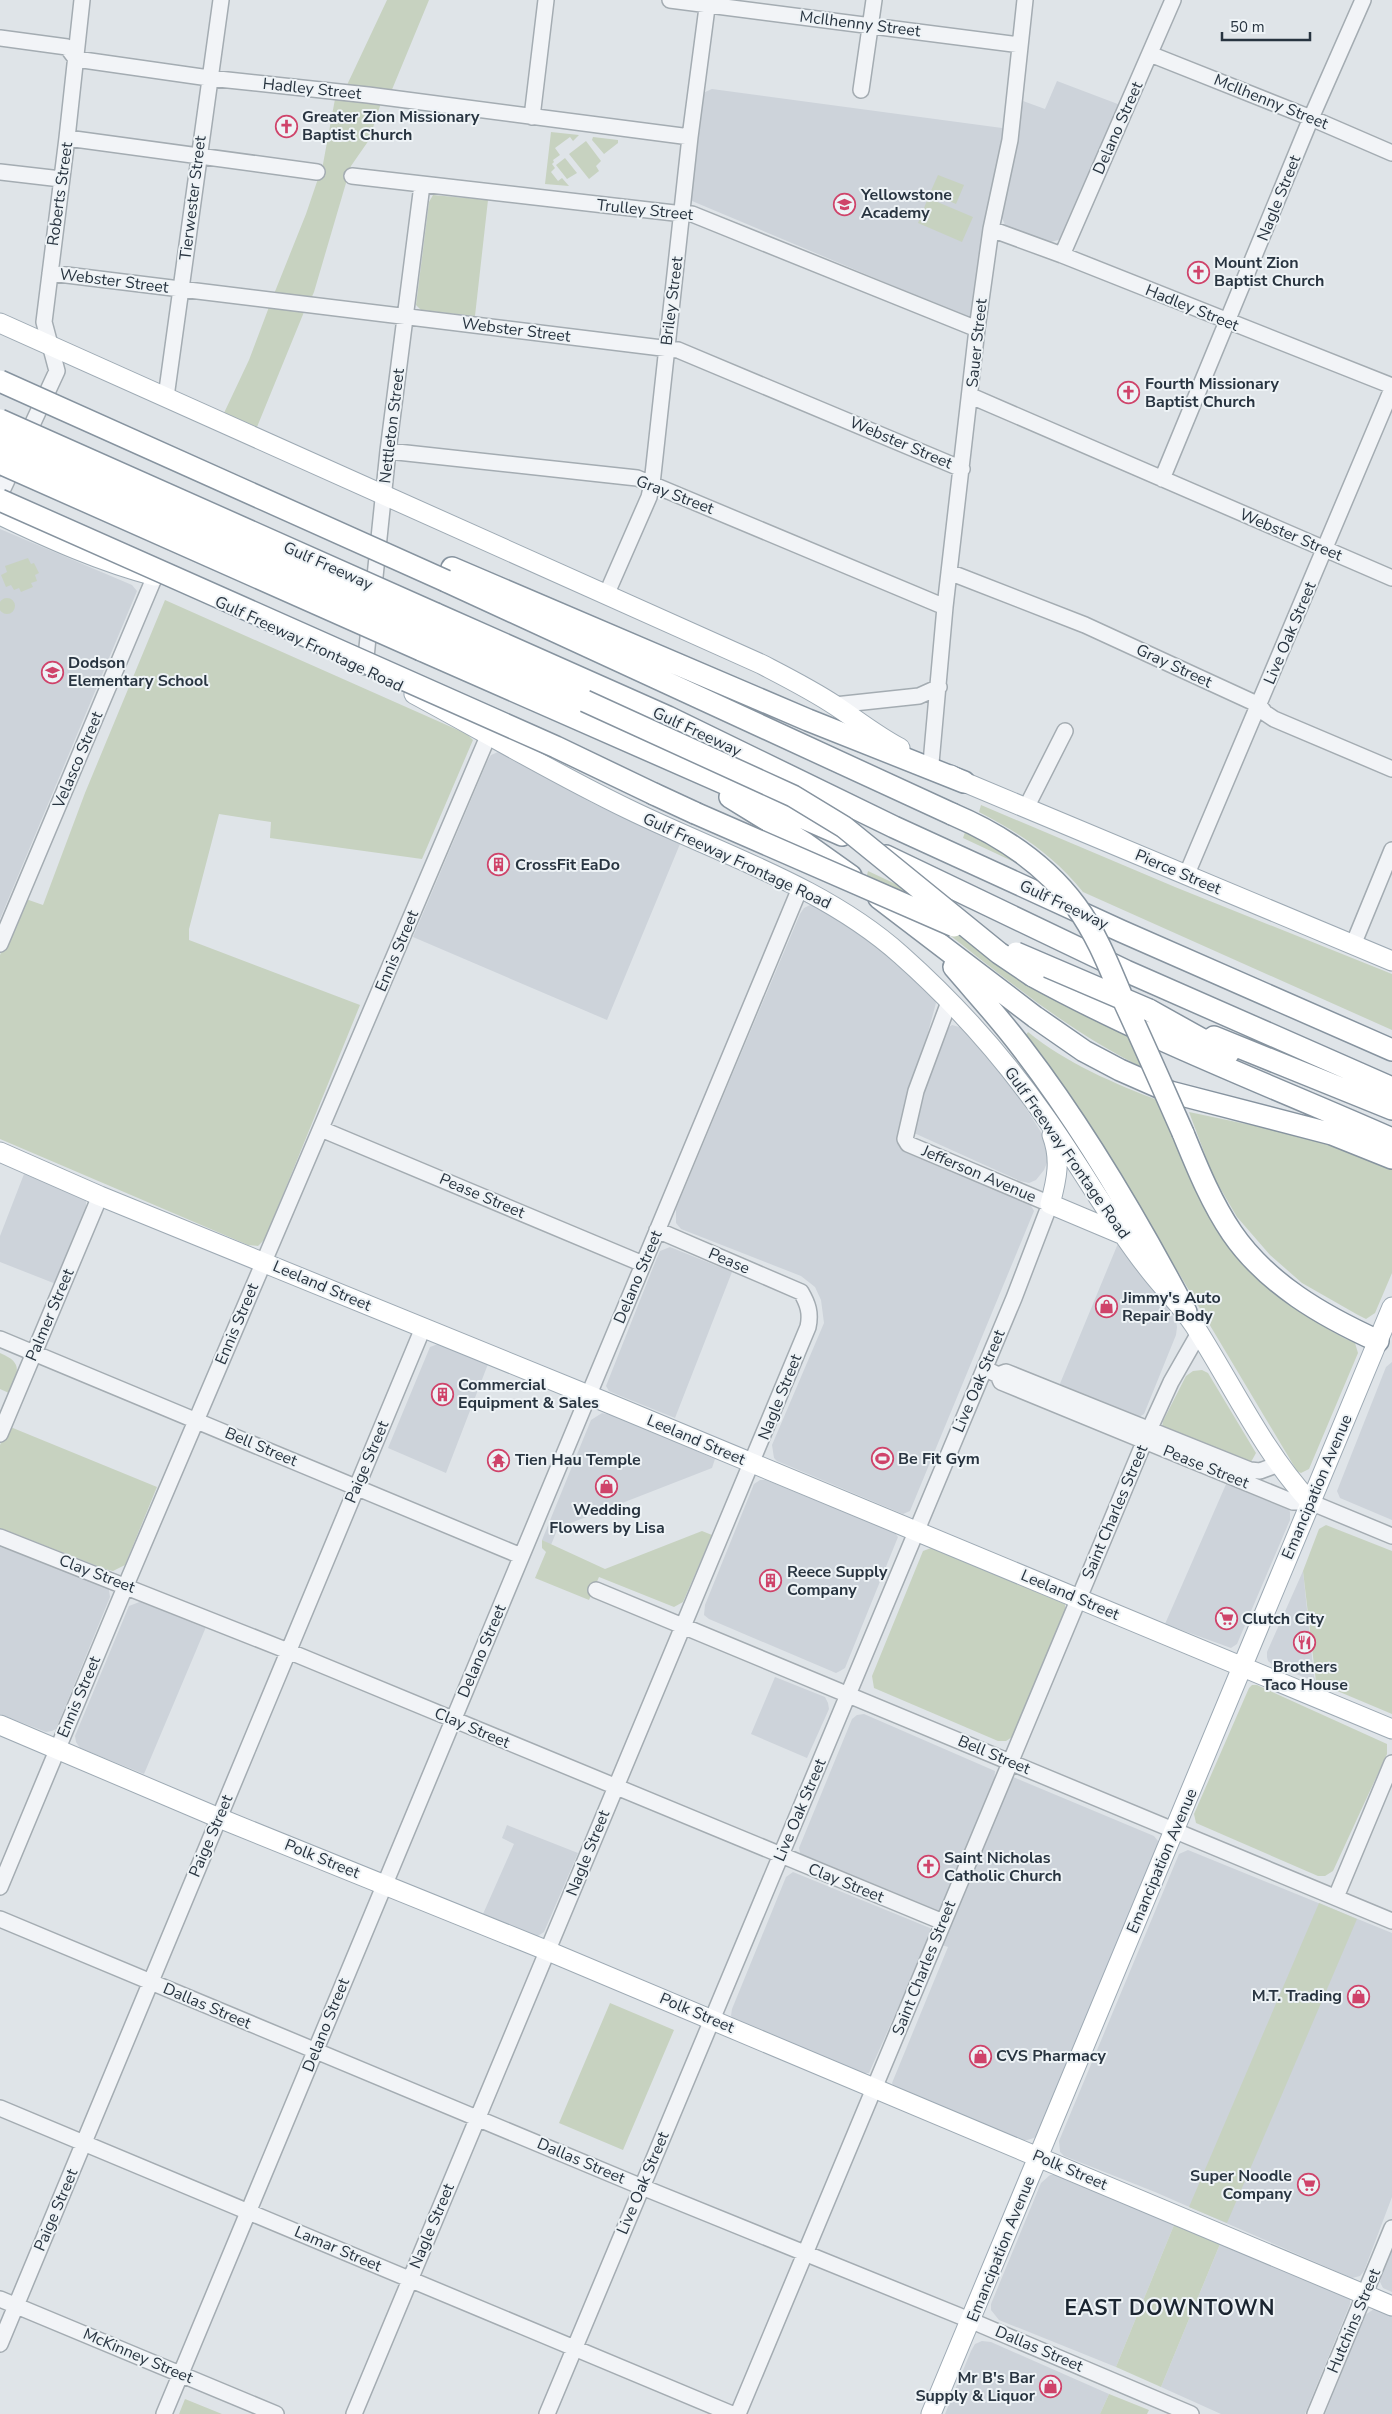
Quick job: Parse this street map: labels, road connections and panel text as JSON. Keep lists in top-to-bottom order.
{
  "streets": {
    "highway": ["Gulf Freeway"],
    "main road": [
      "Gulf Freeway Frontage Road",
      "Pierce Street",
      "Leeland Street",
      "Emancipation Avenue",
      "Polk Street"
    ],
    "street": [
      "McIlhenny Street",
      "Hadley Street",
      "Delano Street",
      "Roberts Street",
      "Tierwester Street",
      "Nagle Street",
      "Trulley Street",
      "Webster Street",
      "Briley Street",
      "Sauer Street",
      "Nettleton Street",
      "Gray Street",
      "Live Oak Street",
      "Velasco Street",
      "Ennis Street",
      "Jefferson Avenue",
      "Pease Street",
      "Pease",
      "Palmer Street",
      "Bell Street",
      "Paige Street",
      "Saint Charles Street",
      "Clay Street",
      "Dallas Street",
      "Lamar Street",
      "Hutchins Street",
      "McKinney Street"
    ]
  },
  "crossings": [
    ["McIlhenny Street", "Delano Street"],
    ["McIlhenny Street", "Nagle Street"],
    ["McIlhenny Street", "Briley Street"],
    ["McIlhenny Street", "Sauer Street"],
    ["Hadley Street", "Delano Street"],
    ["Hadley Street", "Roberts Street"],
    ["Hadley Street", "Tierwester Street"],
    ["Hadley Street", "Nagle Street"],
    ["Hadley Street", "Briley Street"],
    ["Hadley Street", "Sauer Street"],
    ["Hadley Street", "Live Oak Street"],
    ["Delano Street", "Gulf Freeway Frontage Road"],
    ["Delano Street", "Pease Street"],
    ["Delano Street", "Pease"],
    ["Delano Street", "Leeland Street"],
    ["Delano Street", "Bell Street"],
    ["Delano Street", "Clay Street"],
    ["Delano Street", "Polk Street"],
    ["Delano Street", "Dallas Street"],
    ["Delano Street", "Lamar Street"],
    ["Delano Street", "McKinney Street"],
    ["Roberts Street", "Webster Street"],
    ["Tierwester Street", "Webster Street"],
    ["Nagle Street", "Webster Street"],
    ["Nagle Street", "Pease"],
    ["Nagle Street", "Leeland Street"],
    ["Nagle Street", "Bell Street"],
    ["Nagle Street", "Clay Street"],
    ["Nagle Street", "Polk Street"],
    ["Nagle Street", "Dallas Street"],
    ["Nagle Street", "Lamar Street"],
    ["Trulley Street", "Briley Street"],
    ["Trulley Street", "Sauer Street"],
    ["Trulley Street", "Nettleton Street"],
    ["Webster Street", "Briley Street"],
    ["Webster Street", "Sauer Street"],
    ["Webster Street", "Nettleton Street"],
    ["Webster Street", "Live Oak Street"],
    ["Briley Street", "Gray Street"],
    ["Sauer Street", "Gray Street"],
    ["Nettleton Street", "Gray Street"],
    ["Nettleton Street", "Gulf Freeway Frontage Road"],
    ["Gray Street", "Live Oak Street"],
    ["Live Oak Street", "Pierce Street"],
    ["Live Oak Street", "Jefferson Avenue"],
    ["Live Oak Street", "Pease Street"],
    ["Live Oak Street", "Leeland Street"],
    ["Live Oak Street", "Bell Street"],
    ["Live Oak Street", "Clay Street"],
    ["Live Oak Street", "Polk Street"],
    ["Live Oak Street", "Dallas Street"],
    ["Live Oak Street", "Lamar Street"],
    ["Gulf Freeway Frontage Road", "Velasco Street"],
    ["Gulf Freeway Frontage Road", "Ennis Street"],
    ["Gulf Freeway Frontage Road", "Jefferson Avenue"],
    ["Gulf Freeway Frontage Road", "Pease Street"],
    ["Gulf Freeway Frontage Road", "Emancipation Avenue"],
    ["Gulf Freeway Frontage Road", "Saint Charles Street"],
    ["Ennis Street", "Pease Street"],
    ["Ennis Street", "Leeland Street"],
    ["Ennis Street", "Bell Street"],
    ["Ennis Street", "Clay Street"],
    ["Ennis Street", "Polk Street"],
    ["Pease Street", "Emancipation Avenue"],
    ["Pease Street", "Saint Charles Street"],
    ["Leeland Street", "Palmer Street"],
    ["Leeland Street", "Paige Street"],
    ["Leeland Street", "Emancipation Avenue"],
    ["Leeland Street", "Saint Charles Street"],
    ["Palmer Street", "Bell Street"],
    ["Bell Street", "Paige Street"],
    ["Bell Street", "Emancipation Avenue"],
    ["Bell Street", "Saint Charles Street"],
    ["Paige Street", "Clay Street"],
    ["Paige Street", "Polk Street"],
    ["Paige Street", "Dallas Street"],
    ["Paige Street", "Lamar Street"],
    ["Paige Street", "McKinney Street"],
    ["Emancipation Avenue", "Polk Street"],
    ["Emancipation Avenue", "Dallas Street"],
    ["Saint Charles Street", "Clay Street"],
    ["Saint Charles Street", "Polk Street"],
    ["Saint Charles Street", "Dallas Street"],
    ["Polk Street", "Hutchins Street"]
  ],
  "districts": ["EAST DOWNTOWN"],
  "places": {
    "church": [
      "Greater Zion Missionary Baptist Church",
      "Mount Zion Baptist Church",
      "Fourth Missionary Baptist Church",
      "Saint Nicholas Catholic Church"
    ],
    "school or university": ["Yellowstone Academy", "Dodson Elementary School"],
    "building": ["CrossFit EaDo", "Commercial Equipment & Sales", "Reece Supply Company"],
    "shop": [
      "Jimmy's Auto Repair Body",
      "Wedding Flowers by Lisa",
      "M.T. Trading",
      "CVS Pharmacy",
      "Mr B's Bar Supply & Liquor"
    ],
    "sports": ["Be Fit Gym"],
    "temple": ["Tien Hau Temple"],
    "supermarket": ["Clutch City", "Super Noodle Company"],
    "restaurant": ["Brothers Taco House"]
  },
  "scale_bar": "50 m"
}
